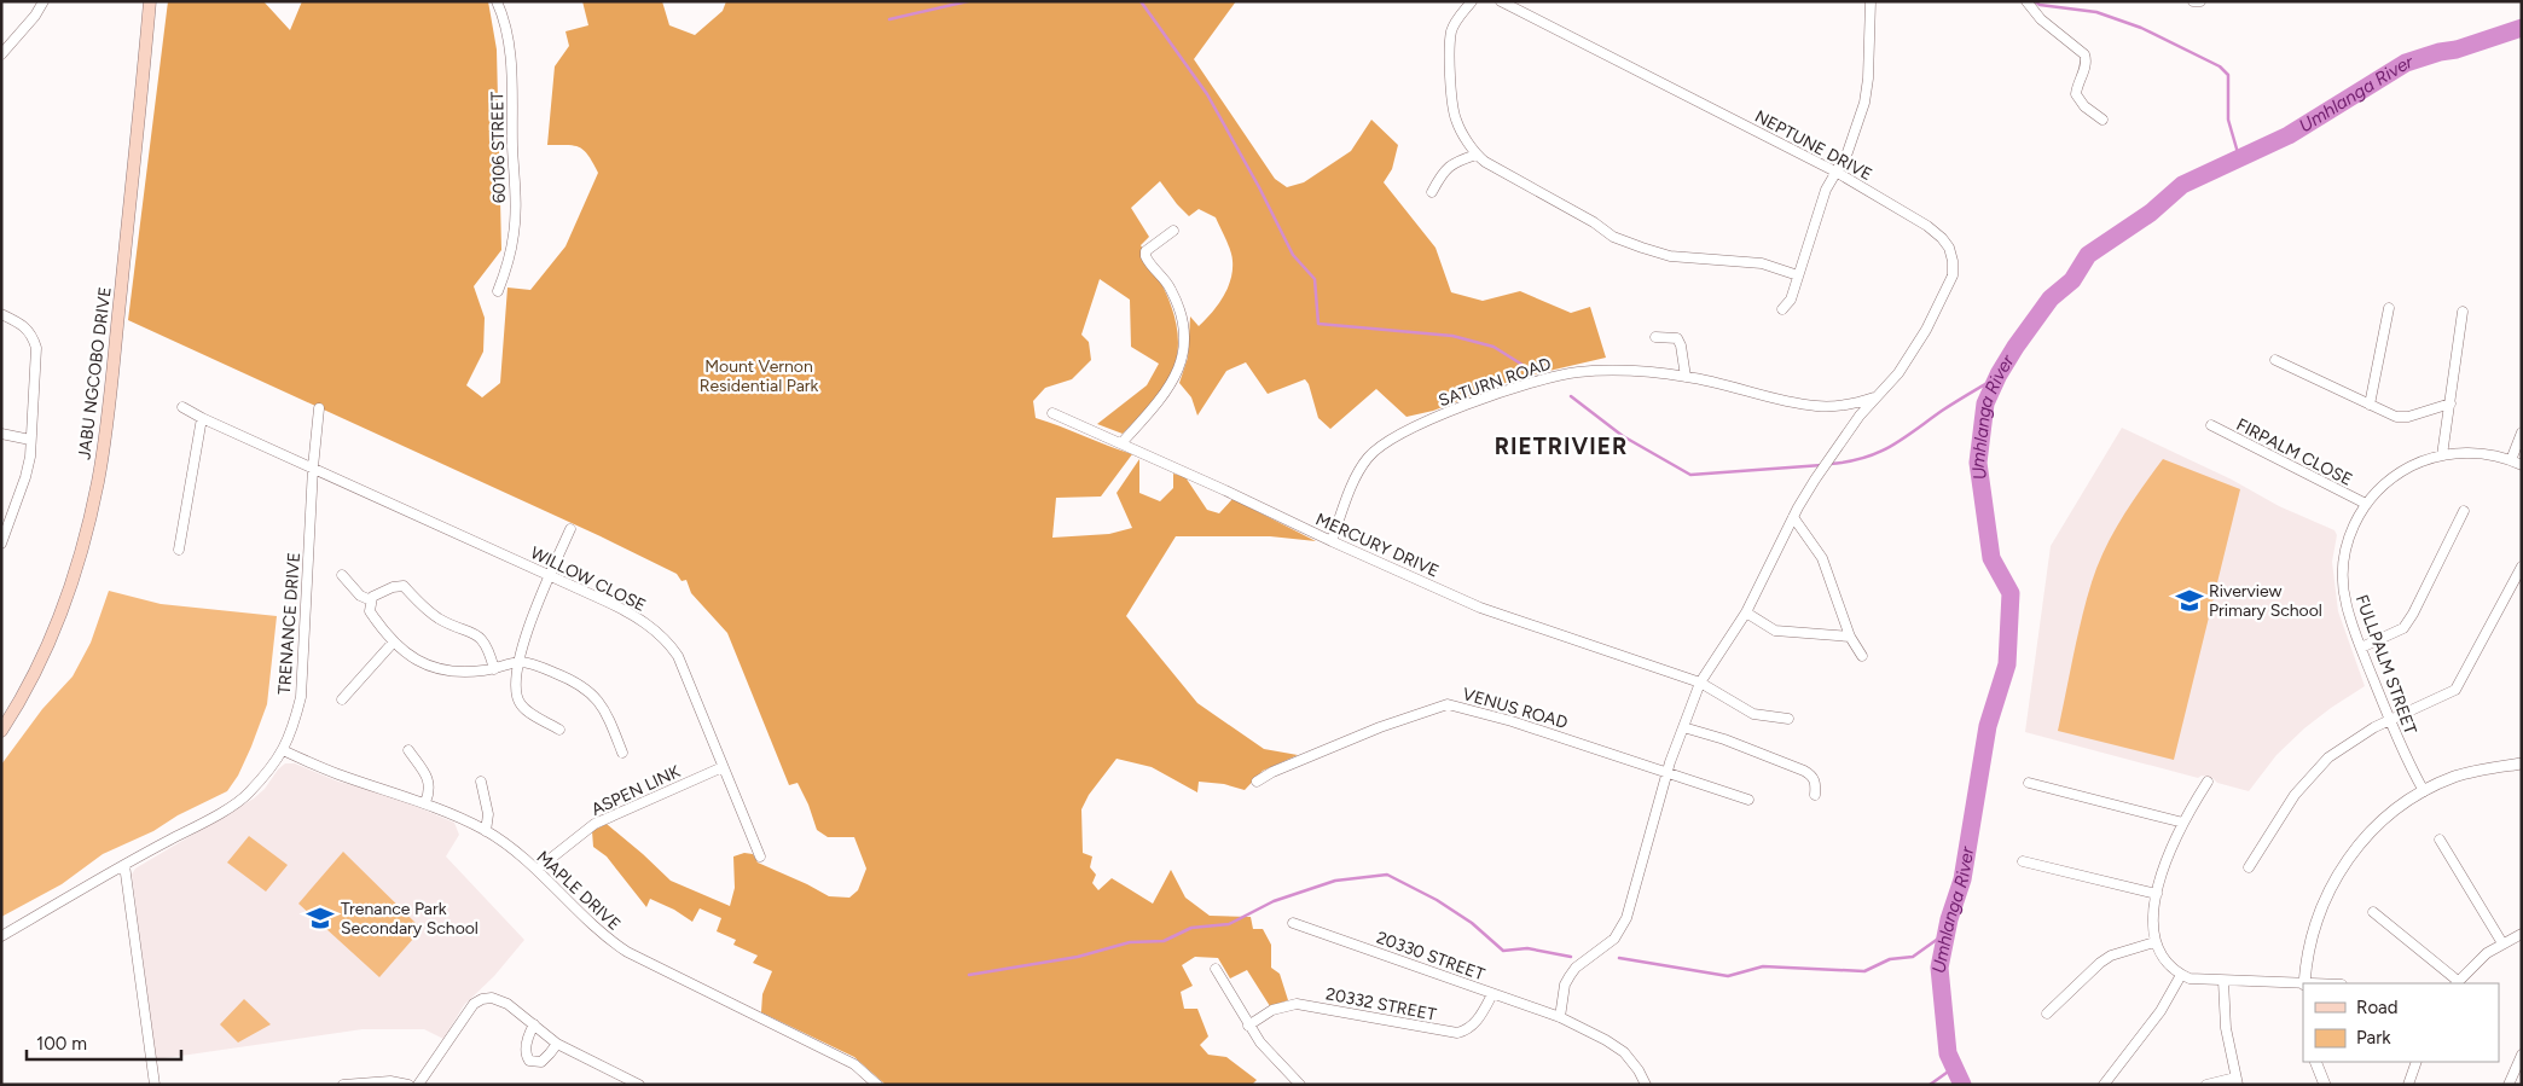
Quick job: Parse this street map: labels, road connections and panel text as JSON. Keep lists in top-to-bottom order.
{
  "streets": {
    "main road": ["JABU NGCOBO DRIVE"],
    "street": [
      "NEPTUNE DRIVE",
      "60106 STREET",
      "SATURN ROAD",
      "FIRPALM CLOSE",
      "MERCURY DRIVE",
      "WILLOW CLOSE",
      "TRENANCE DRIVE",
      "FULLPALM STREET",
      "VENUS ROAD",
      "ASPEN LINK",
      "MAPLE DRIVE",
      "20330 STREET",
      "20332 STREET"
    ]
  },
  "crossings": [
    ["NEPTUNE DRIVE", "SATURN ROAD"],
    ["SATURN ROAD", "MERCURY DRIVE"],
    ["FIRPALM CLOSE", "FULLPALM STREET"],
    ["WILLOW CLOSE", "TRENANCE DRIVE"],
    ["WILLOW CLOSE", "ASPEN LINK"],
    ["TRENANCE DRIVE", "MAPLE DRIVE"],
    ["ASPEN LINK", "MAPLE DRIVE"],
    ["20330 STREET", "20332 STREET"]
  ],
  "districts": ["RIETRIVIER"],
  "water": ["Umhlanga River"],
  "parks": ["Mount Vernon Residential Park"],
  "places": {
    "school or university": ["Riverview Primary School", "Trenance Park Secondary School"]
  },
  "legend": ["Road", "Park"],
  "scale_bar": "100 m"
}
